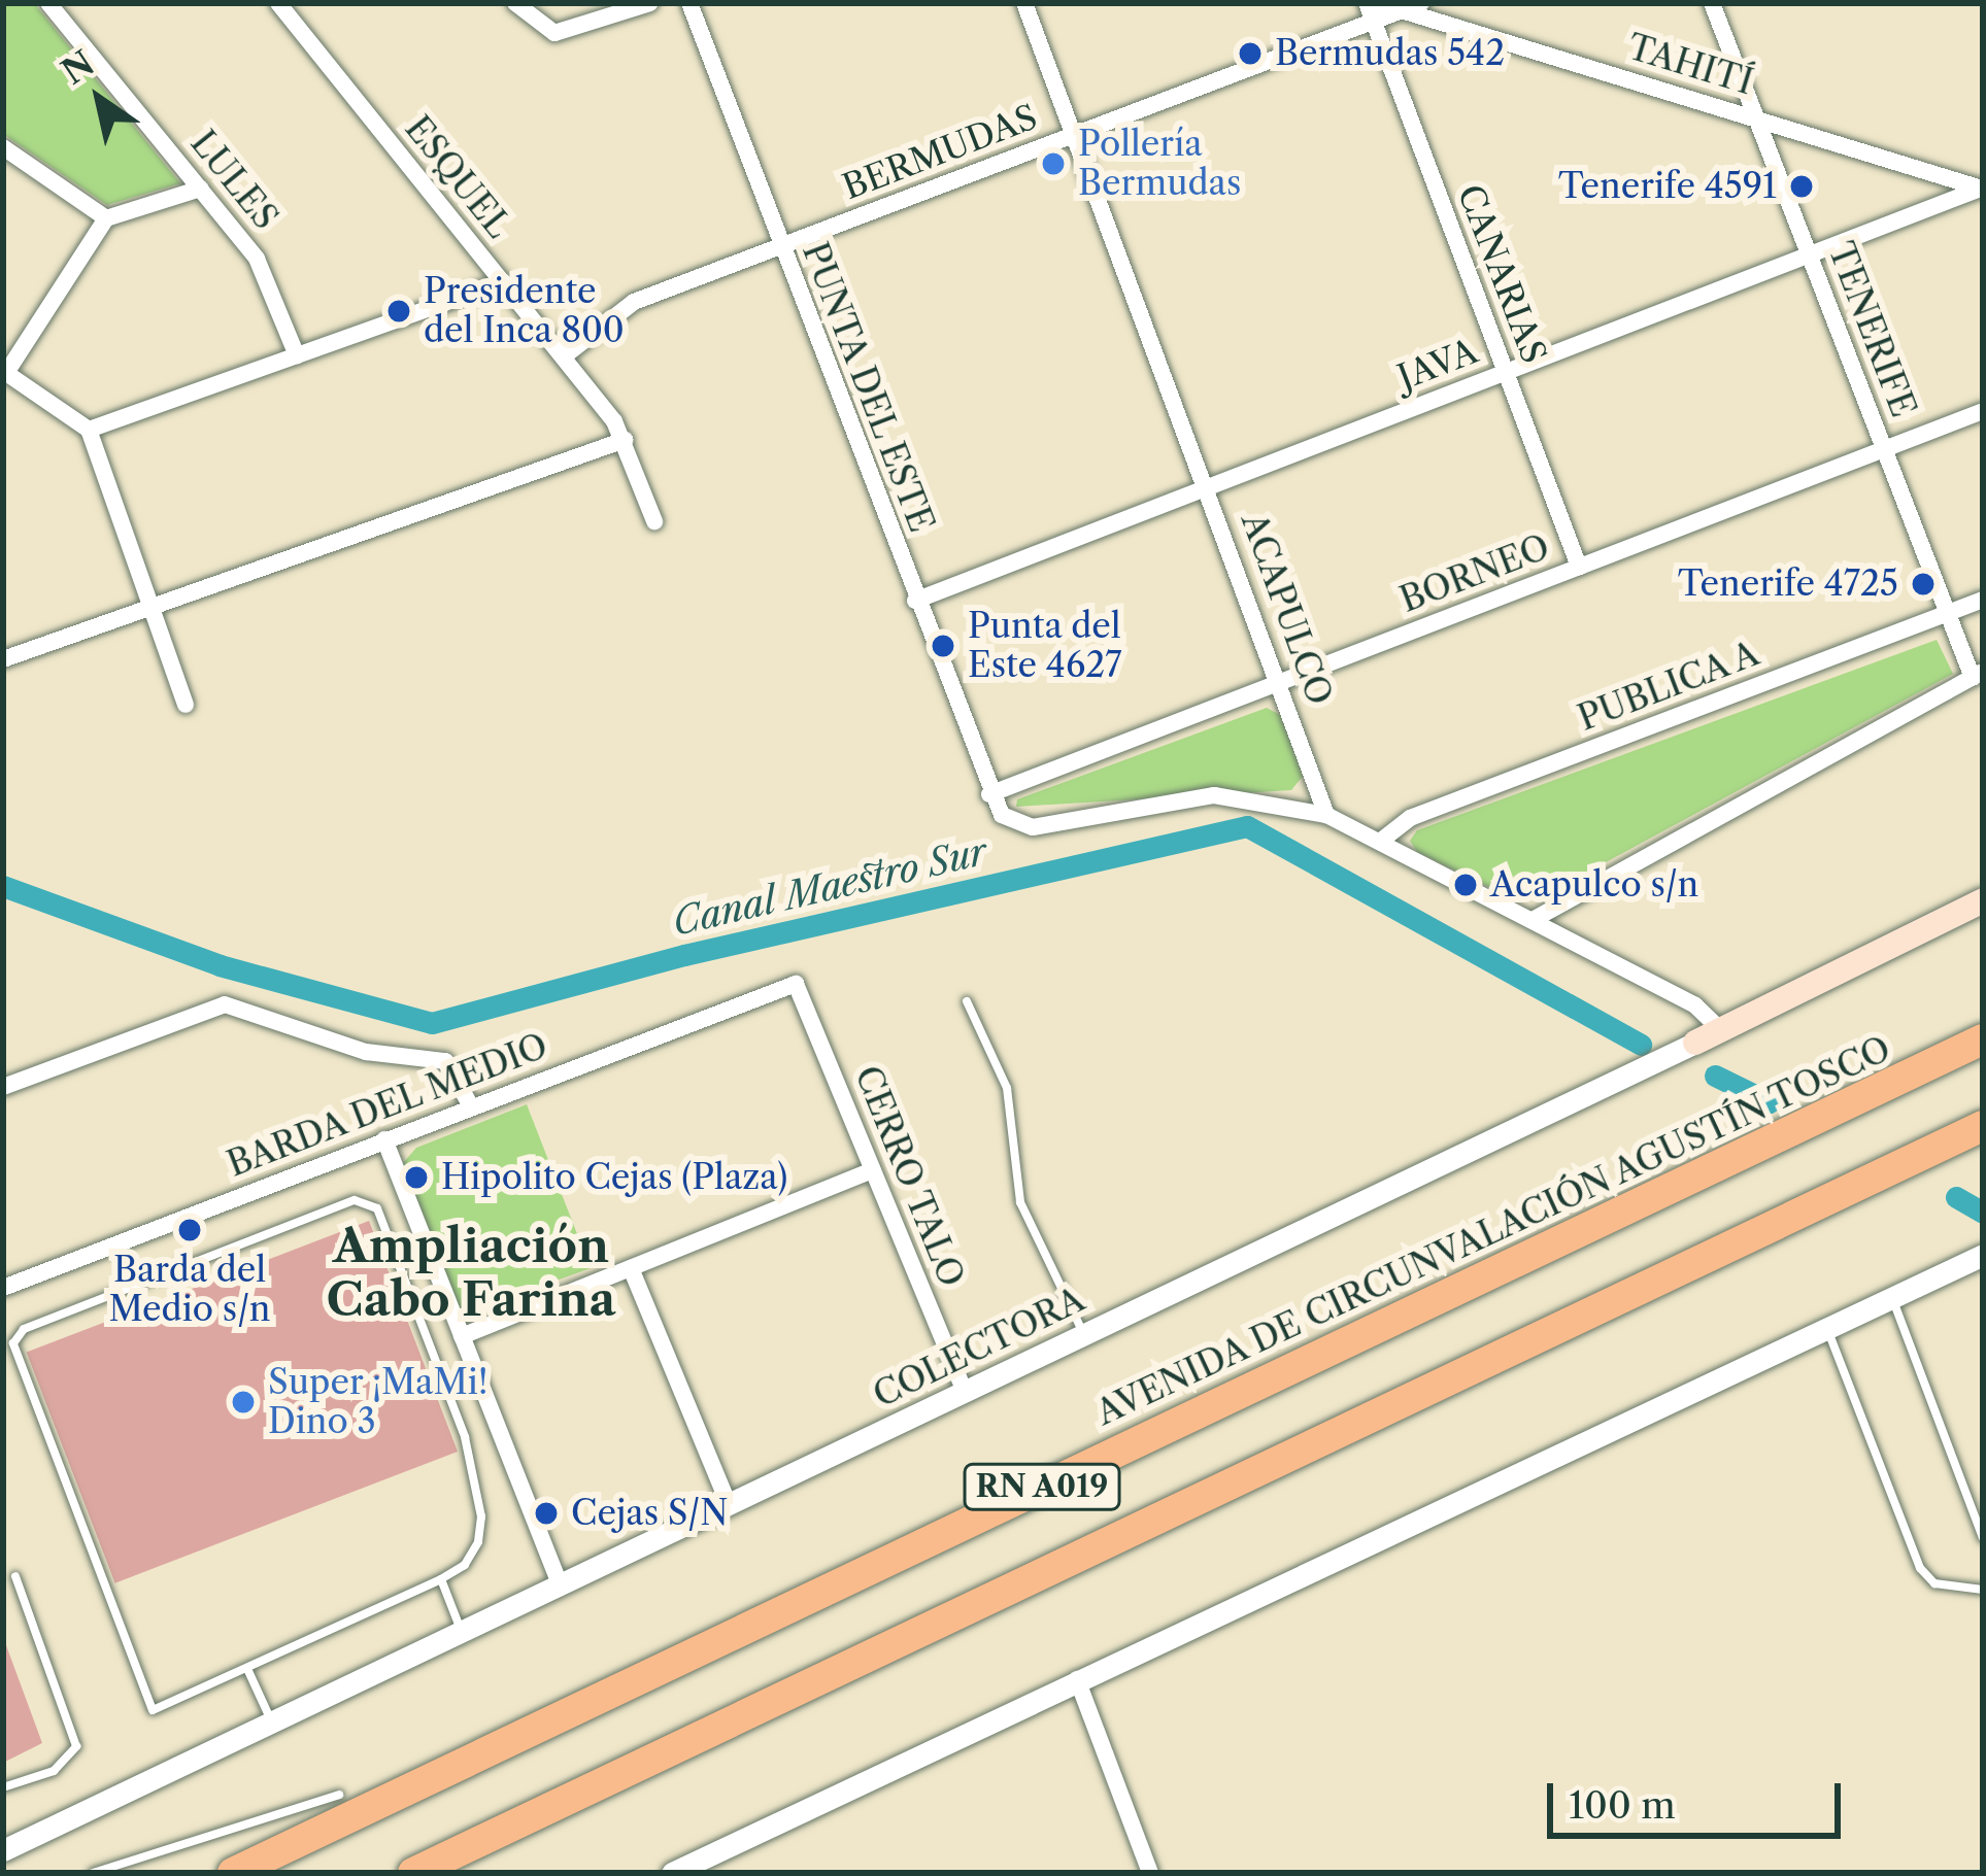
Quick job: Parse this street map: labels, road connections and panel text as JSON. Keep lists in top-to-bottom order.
{
  "streets": {
    "highway": ["AVENIDA DE CIRCUNVALACIÓN AGUSTÍN TOSCO", "RN A019"],
    "main road": ["COLECTORA"],
    "street": [
      "TAHITÍ",
      "BERMUDAS",
      "ESQUEL",
      "LULES",
      "CANARIAS",
      "TENERIFE",
      "JAVA",
      "PUNTA DEL ESTE",
      "BORNEO",
      "ACAPULCO",
      "PUBLICA A",
      "BARDA DEL MEDIO",
      "CERRO TALO"
    ]
  },
  "crossings": [
    ["TAHITÍ", "BERMUDAS"],
    ["TAHITÍ", "TENERIFE"],
    ["TAHITÍ", "JAVA"],
    ["BERMUDAS", "ESQUEL"],
    ["BERMUDAS", "CANARIAS"],
    ["BERMUDAS", "PUNTA DEL ESTE"],
    ["BERMUDAS", "ACAPULCO"],
    ["CANARIAS", "JAVA"],
    ["CANARIAS", "BORNEO"],
    ["TENERIFE", "JAVA"],
    ["TENERIFE", "BORNEO"],
    ["TENERIFE", "PUBLICA A"],
    ["JAVA", "PUNTA DEL ESTE"],
    ["JAVA", "ACAPULCO"],
    ["PUNTA DEL ESTE", "BORNEO"],
    ["BORNEO", "ACAPULCO"],
    ["BARDA DEL MEDIO", "CERRO TALO"],
    ["CERRO TALO", "COLECTORA"]
  ],
  "districts": ["Ampliación Cabo Farina"],
  "water": ["Canal Maestro Sur"],
  "places": [
    "Bermudas 542",
    "Pollería Bermudas",
    "Tenerife 4591",
    "Presidente del Inca 800",
    "Tenerife 4725",
    "Punta del Este 4627",
    "Acapulco s/n",
    "Hipolito Cejas (Plaza)",
    "Barda del Medio s/n",
    "Super ¡MaMi! Dino 3",
    "Cejas S/N"
  ],
  "scale_bar": "100 m",
  "north": "top left"
}
